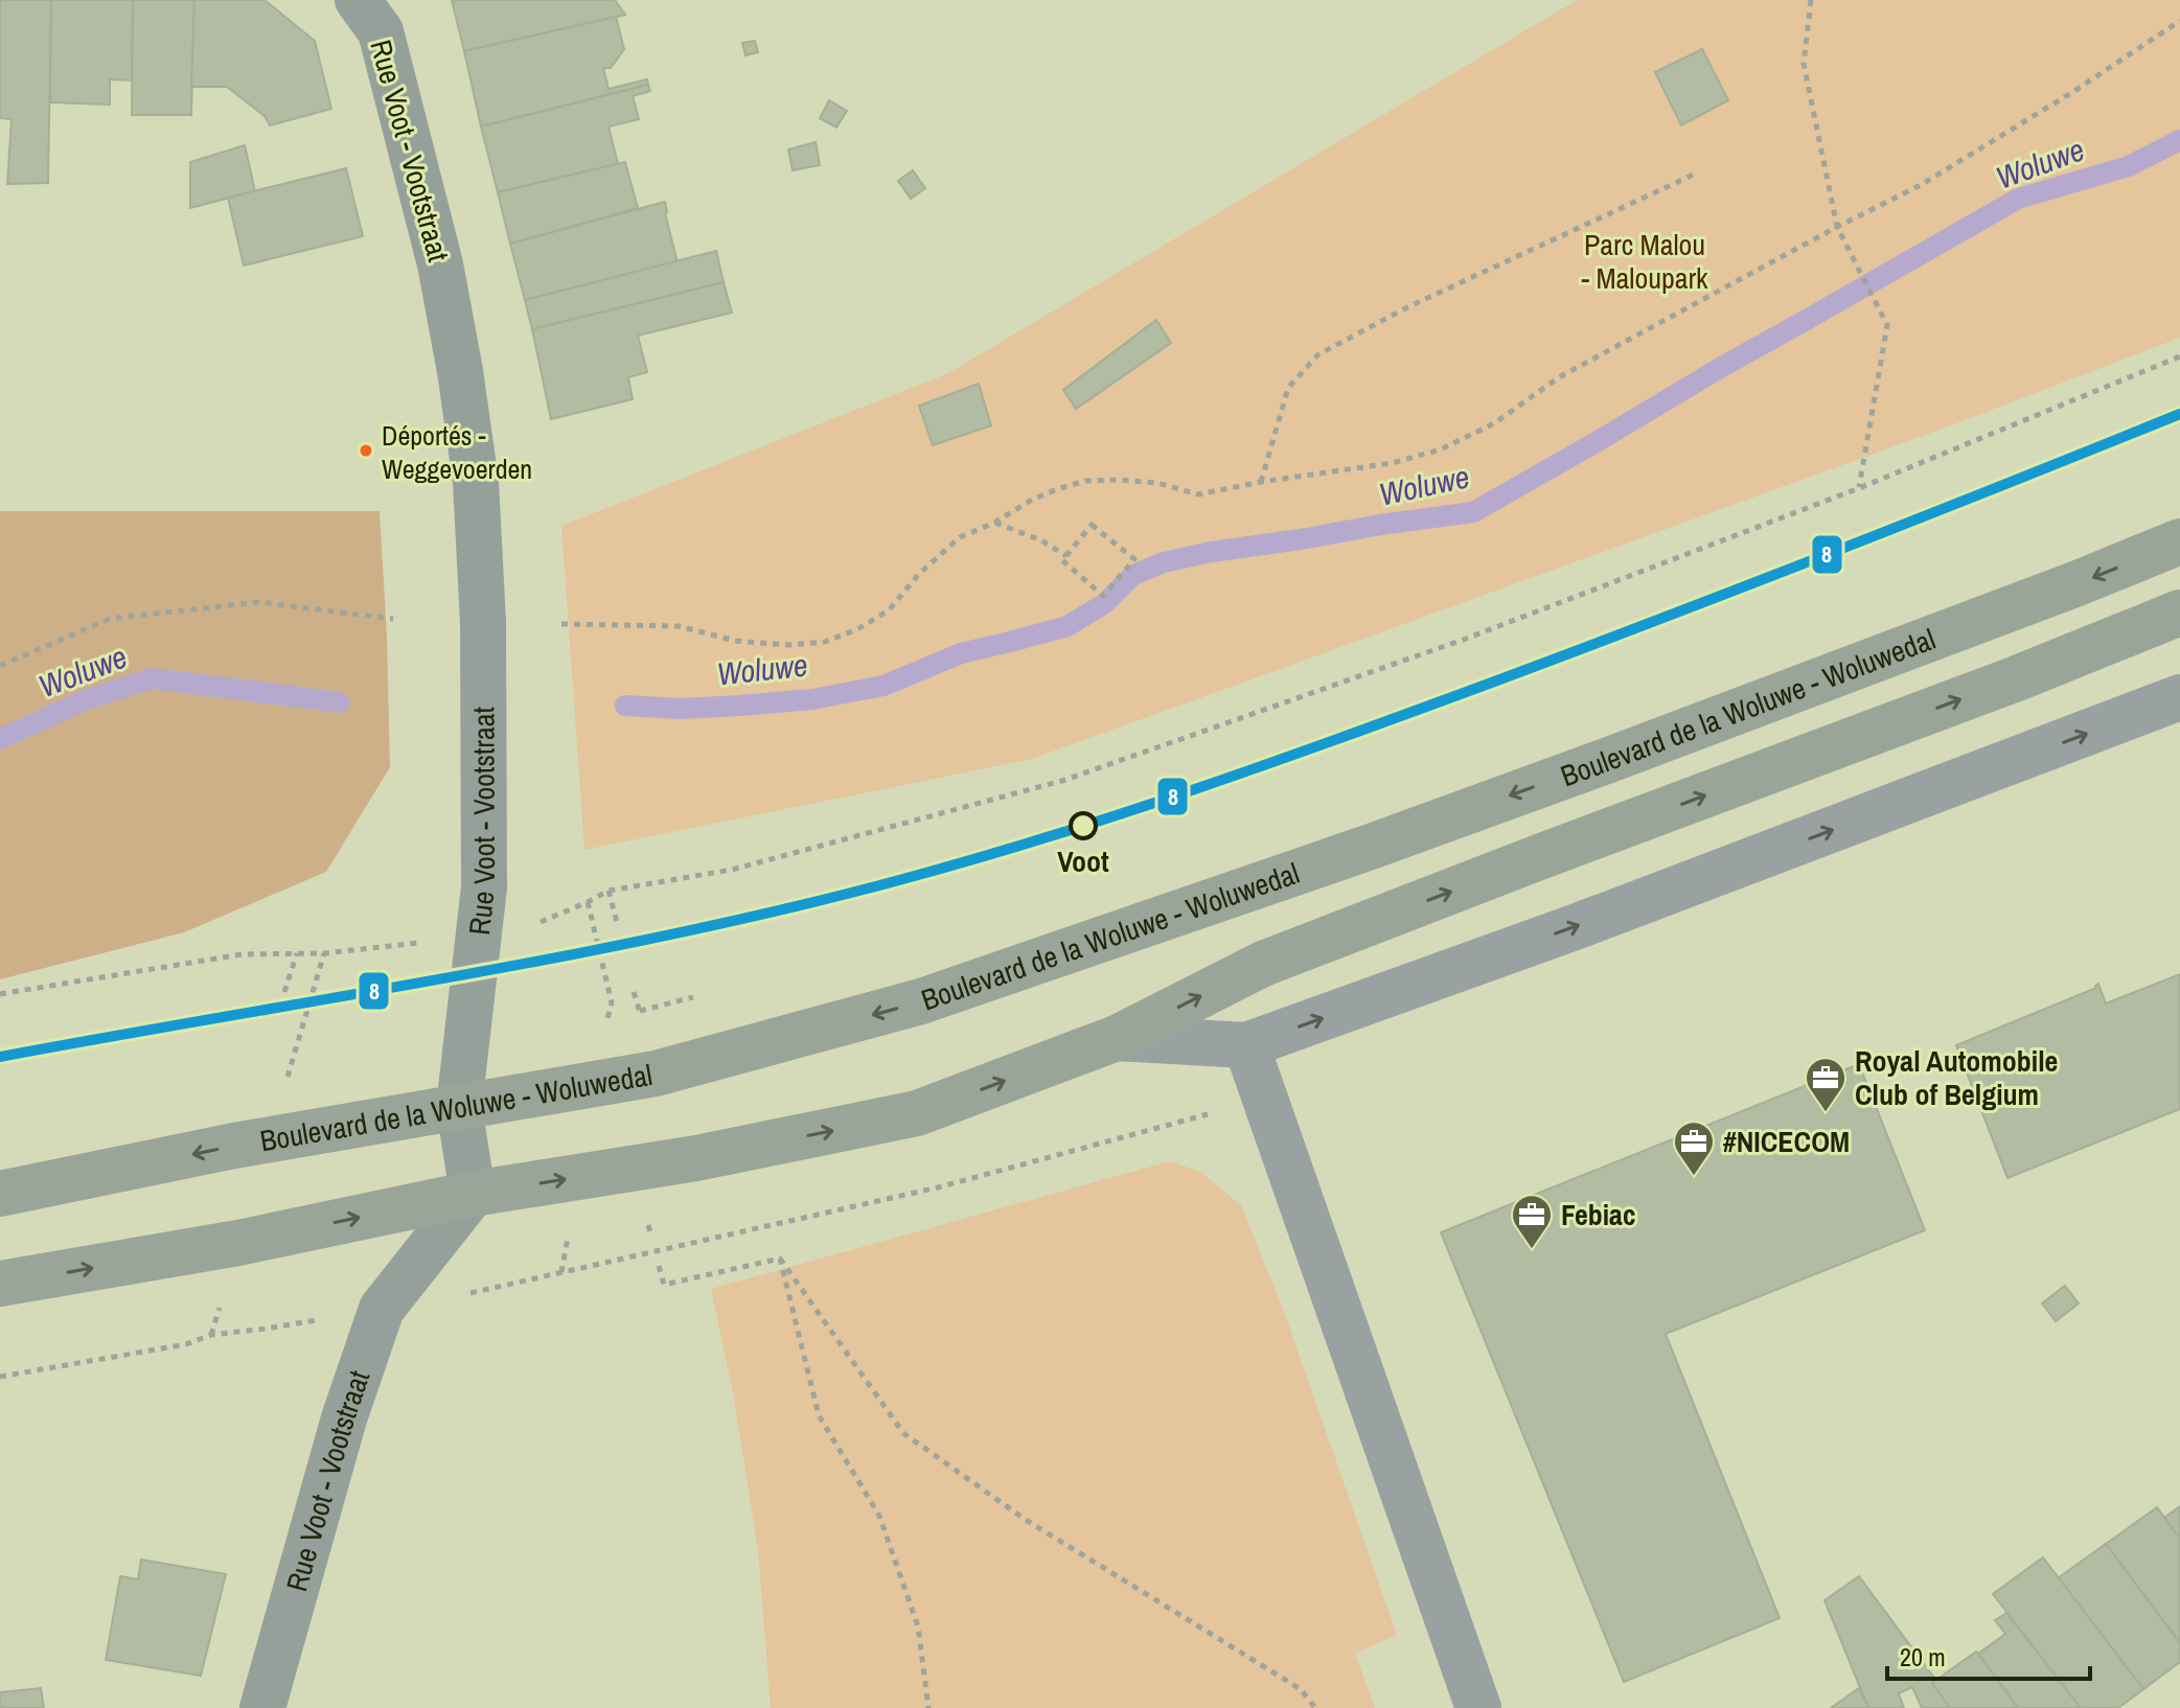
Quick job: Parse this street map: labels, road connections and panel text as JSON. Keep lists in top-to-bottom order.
{
  "streets": {
    "highway": ["Boulevard de la Woluwe - Woluwedal"],
    "street": ["Rue Voot - Vootstraat"]
  },
  "crossings": [
    ["Rue Voot - Vootstraat", "Boulevard de la Woluwe - Woluwedal"]
  ],
  "water": ["Woluwe"],
  "parks": ["Parc Malou - Maloupark"],
  "places": {
    "other": ["Déportés - Weggevoerden", "Voot"],
    "office": ["Royal Automobile Club of Belgium", "#NICECOM", "Febiac"]
  },
  "lines": ["transit line 8"],
  "scale_bar": "20 m"
}
